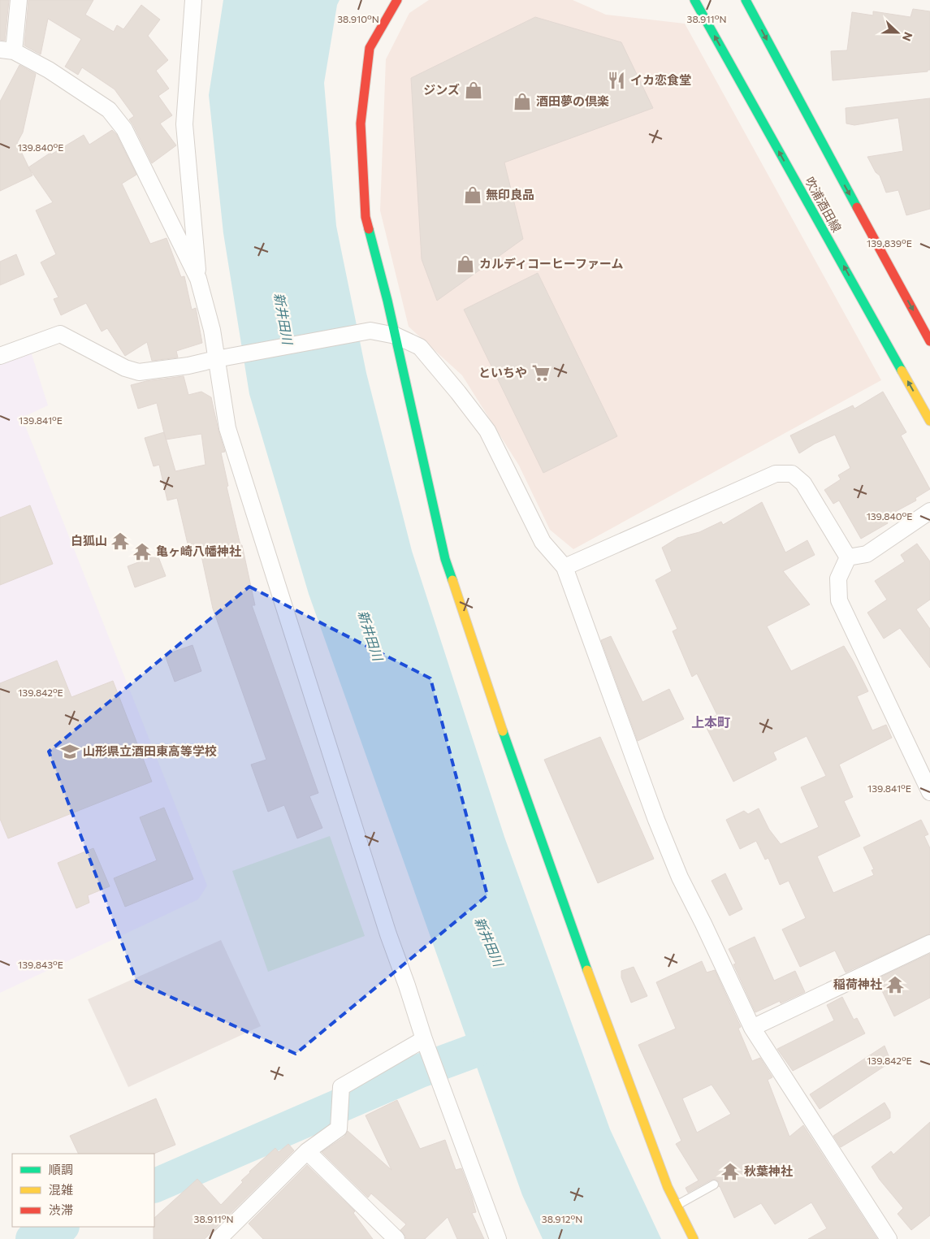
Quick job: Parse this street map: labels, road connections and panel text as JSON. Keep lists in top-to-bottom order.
{
  "streets": {
    "street": ["吹浦酒田線"]
  },
  "districts": ["上本町"],
  "water": ["新井田川"],
  "places": {
    "restaurant": ["イカ恋食堂"],
    "shop": [
      "ジンズ",
      "酒田夢の倶楽",
      "無印良品",
      "カルディコーヒーファーム"
    ],
    "supermarket": ["といちや"],
    "temple": [
      "白狐山",
      "亀ヶ崎八幡神社",
      "稲荷神社",
      "秋葉神社"
    ],
    "school or university": ["山形県立酒田東高等学校"]
  },
  "legend": ["順調", "混雑", "渋滞"],
  "north": "right",
  "coordinates": [
    "38.911°N",
    "38.910°N",
    "139.840°E",
    "139.839°E",
    "139.841°E",
    "139.842°E",
    "139.843°E",
    "38.912°N"
  ]
}
